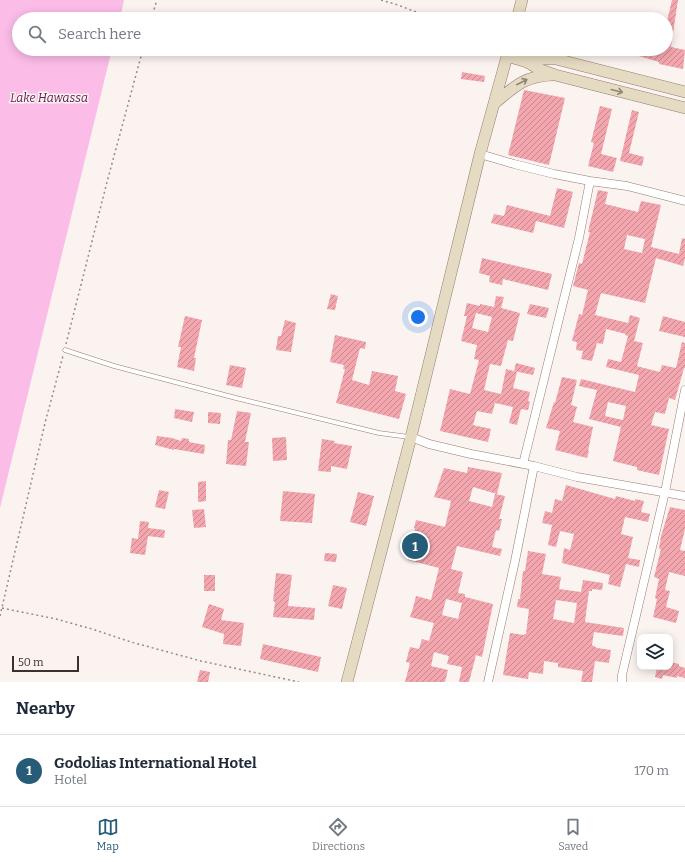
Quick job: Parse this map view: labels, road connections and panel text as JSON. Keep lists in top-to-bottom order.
{
  "water": ["Lake Hawassa"],
  "scale_bar": "50 m",
  "page": {
    "search": "Search here",
    "pins": "1",
    "scale": "50 m",
    "heading": "Nearby",
    "list": [
      {
        "mark": "1",
        "name": "Godolias International Hotel",
        "note": "Hotel",
        "value": "170 m"
      }
    ],
    "nav": ["Map", "Directions", "Saved"]
  }
}
